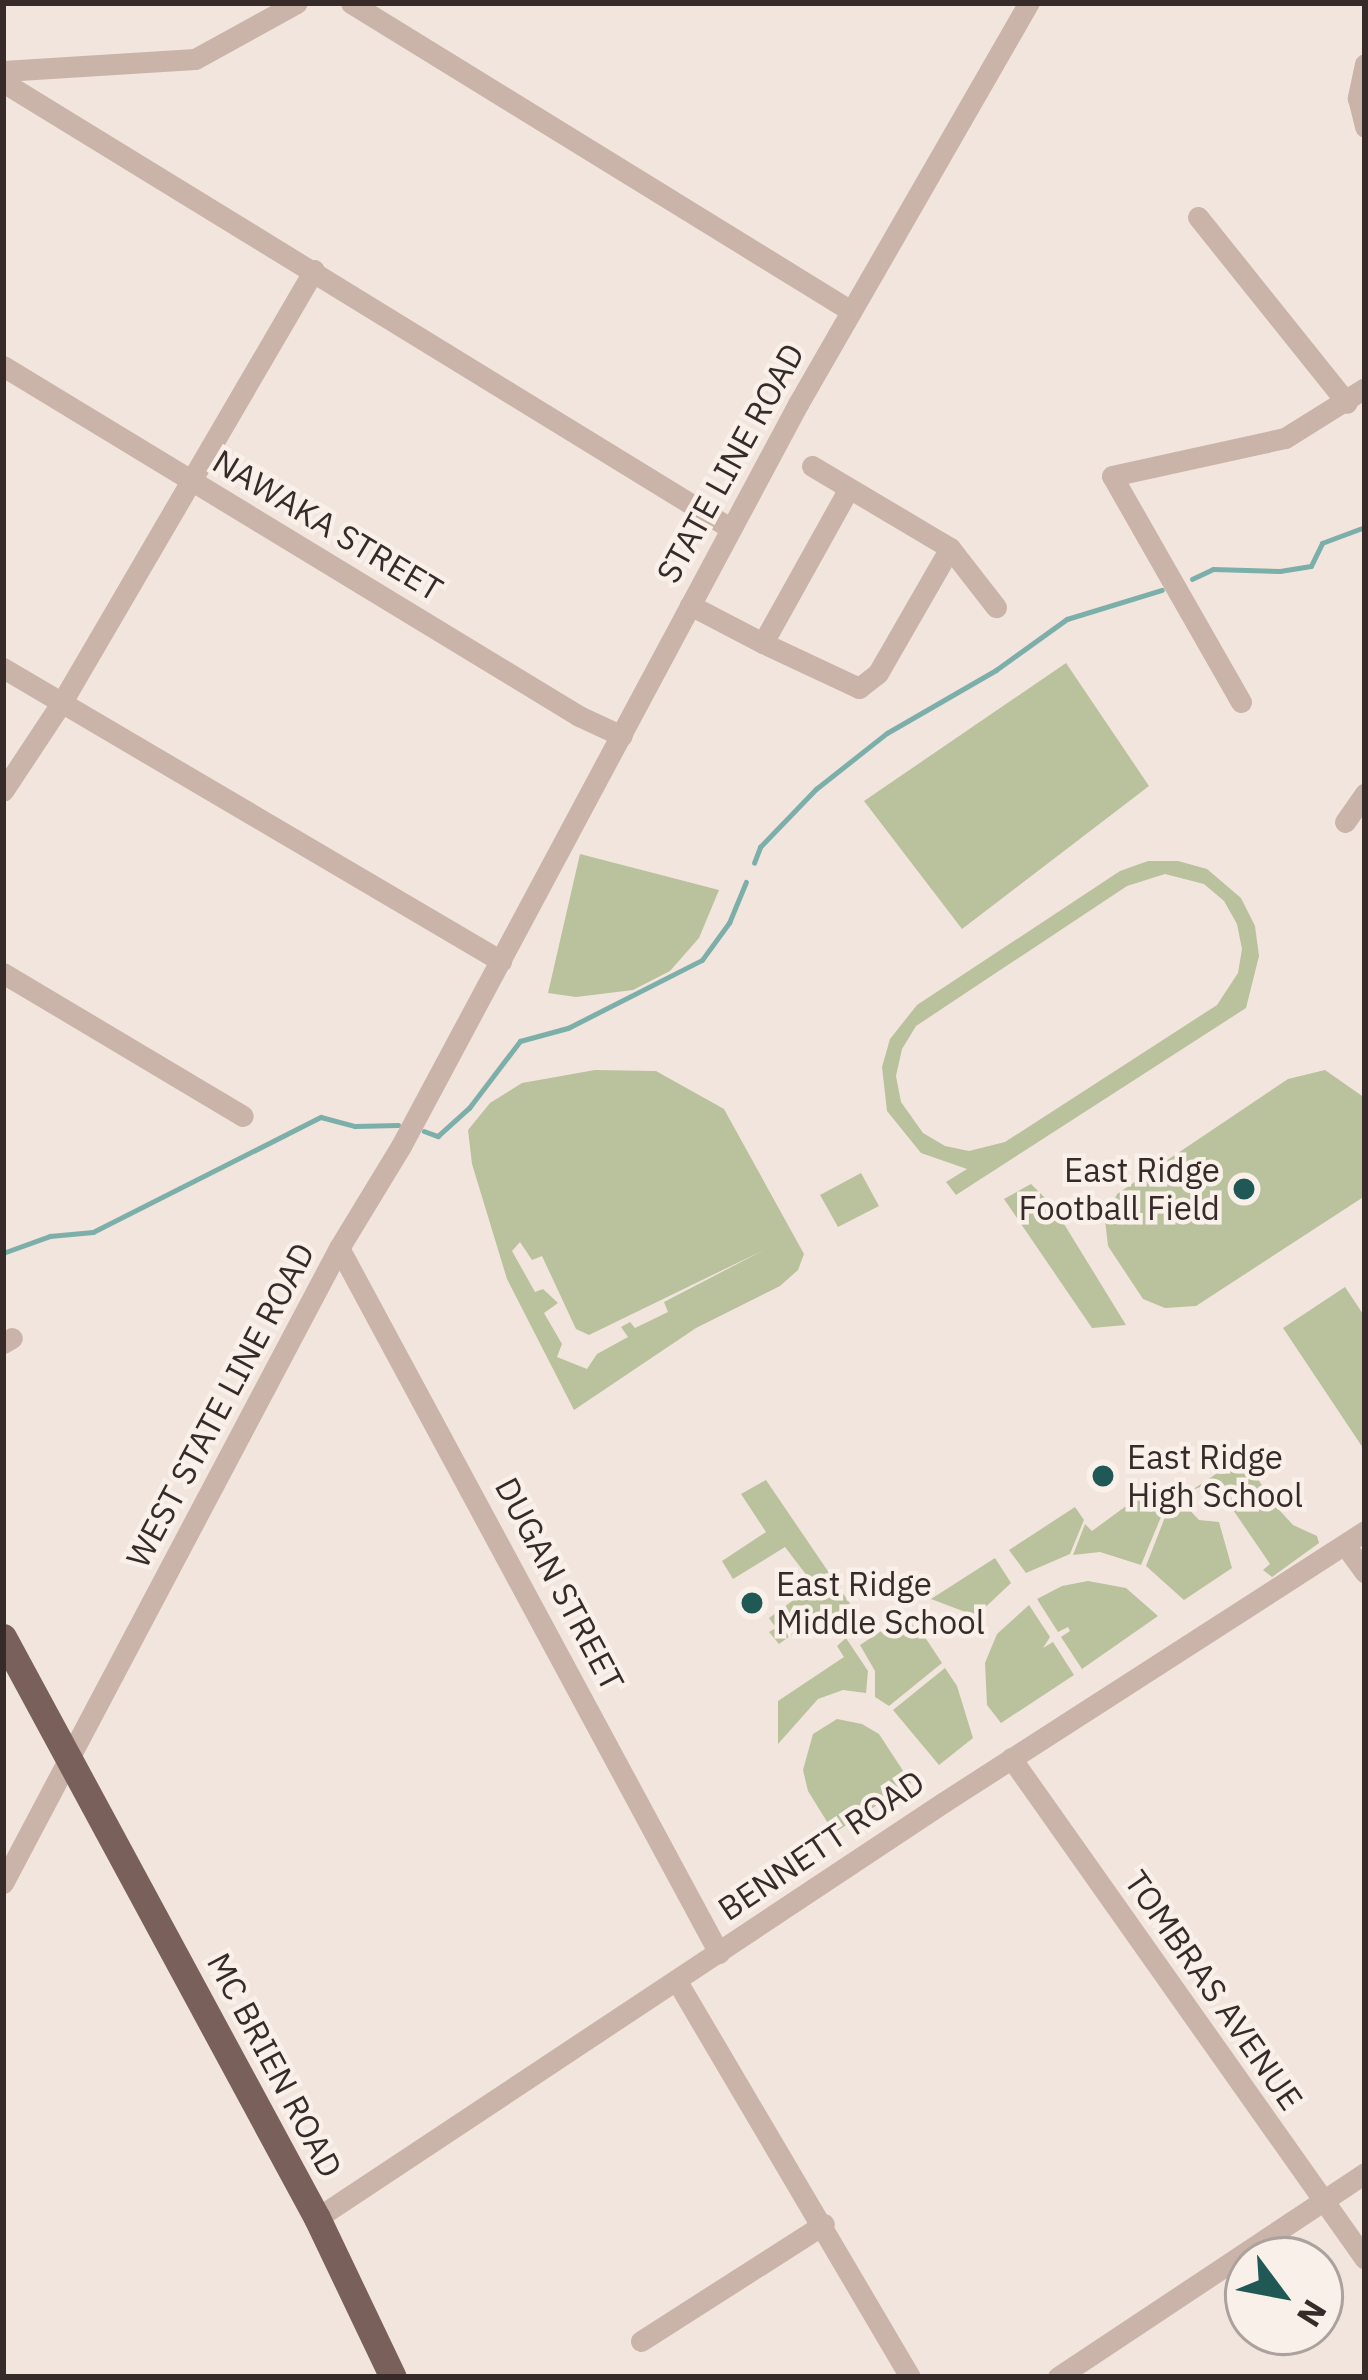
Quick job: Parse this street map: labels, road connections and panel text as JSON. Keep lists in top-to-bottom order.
{
  "streets": {
    "main road": ["MC BRIEN ROAD"],
    "street": [
      "STATE LINE ROAD",
      "NAWAKA STREET",
      "WEST STATE LINE ROAD",
      "DUGAN STREET",
      "BENNETT ROAD",
      "TOMBRAS AVENUE"
    ]
  },
  "crossings": [
    ["STATE LINE ROAD", "NAWAKA STREET"],
    ["STATE LINE ROAD", "WEST STATE LINE ROAD"],
    ["WEST STATE LINE ROAD", "DUGAN STREET"],
    ["WEST STATE LINE ROAD", "MC BRIEN ROAD"],
    ["DUGAN STREET", "BENNETT ROAD"],
    ["BENNETT ROAD", "TOMBRAS AVENUE"],
    ["BENNETT ROAD", "MC BRIEN ROAD"]
  ],
  "places": ["East Ridge Football Field", "East Ridge High School", "East Ridge Middle School"],
  "north": "bottom right"
}
